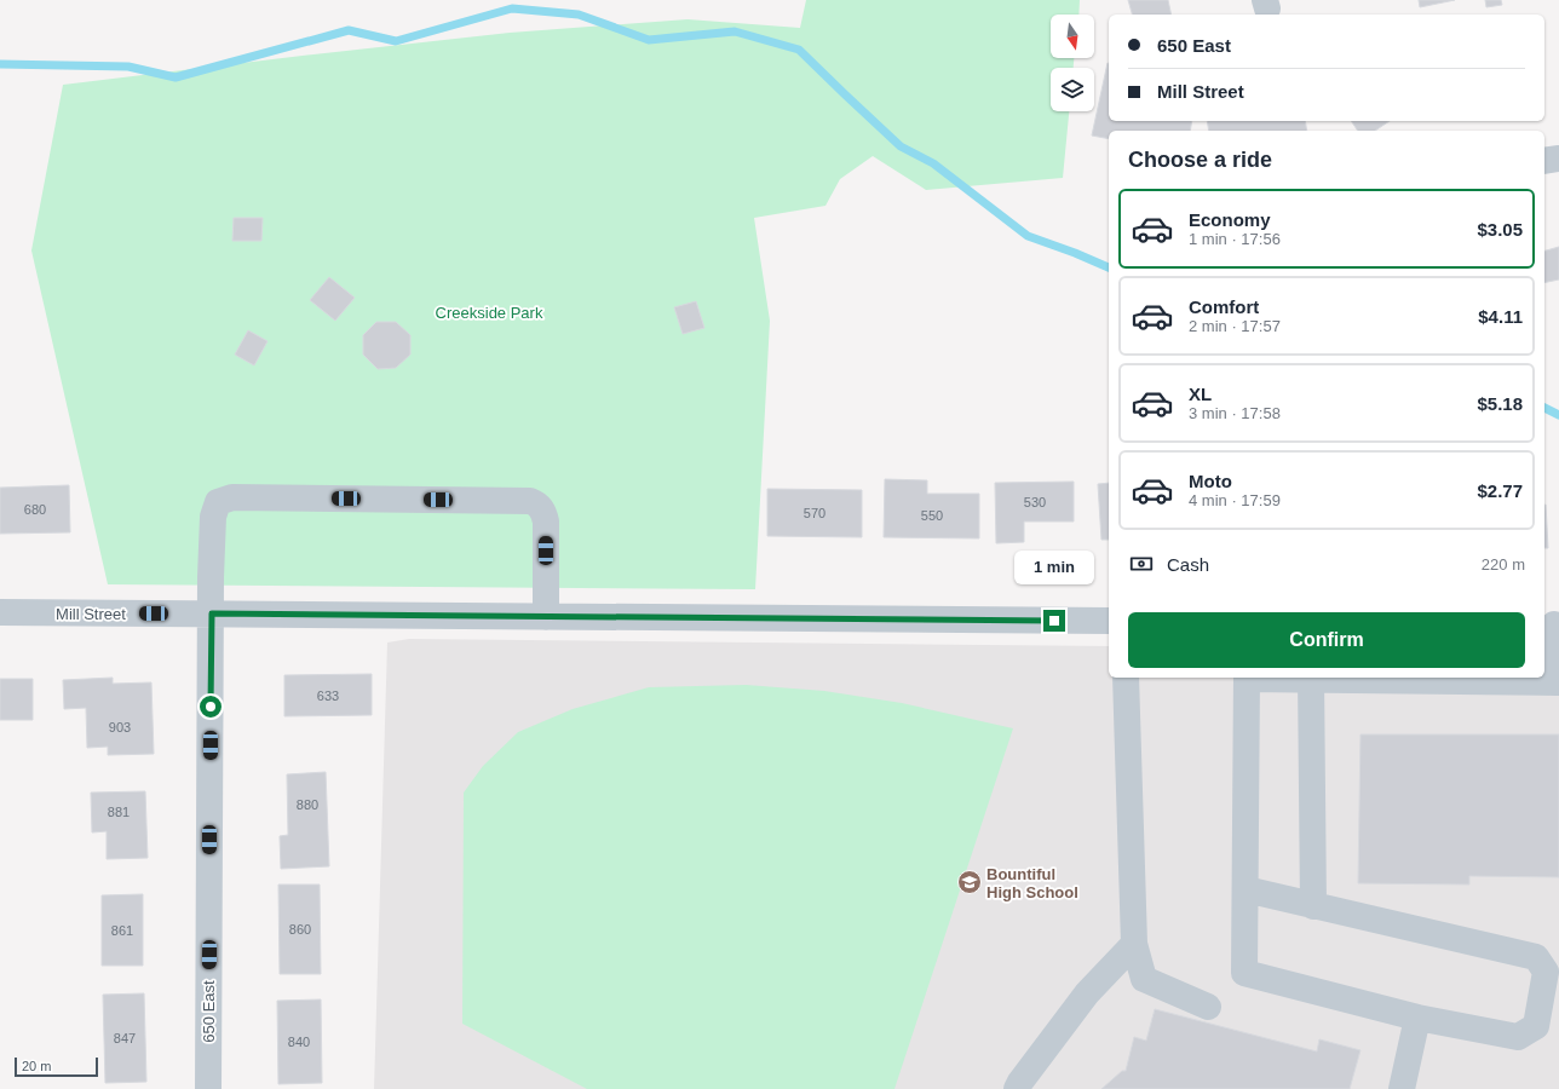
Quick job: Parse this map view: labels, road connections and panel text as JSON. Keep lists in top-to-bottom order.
{
  "streets": {
    "street": ["Mill Street", "650 East"]
  },
  "crossings": [
    ["Mill Street", "650 East"]
  ],
  "parks": ["Creekside Park"],
  "places": {
    "school or university": ["Bountiful High School"]
  },
  "house_numbers": [
    "530",
    "680",
    "570",
    "550",
    "633",
    "903",
    "880",
    "881",
    "860",
    "861",
    "847",
    "840"
  ],
  "scale_bar": "20 m",
  "north": "bottom",
  "page": {
    "banner": ["650 East", "Mill Street"],
    "heading": "Choose a ride",
    "list": [
      {
        "name": "Economy",
        "note": "1 min · 17:56",
        "value": "$3.05"
      },
      {
        "name": "Comfort",
        "note": "2 min · 17:57",
        "value": "$4.11"
      },
      {
        "name": "XL",
        "note": "3 min · 17:58",
        "value": "$5.18"
      },
      {
        "name": "Moto",
        "note": "4 min · 17:59",
        "value": "$2.77"
      }
    ],
    "pay": ["Cash", "220 m"],
    "bubble": "1 min",
    "buttons": "Confirm",
    "scale": "20 m"
  }
}
